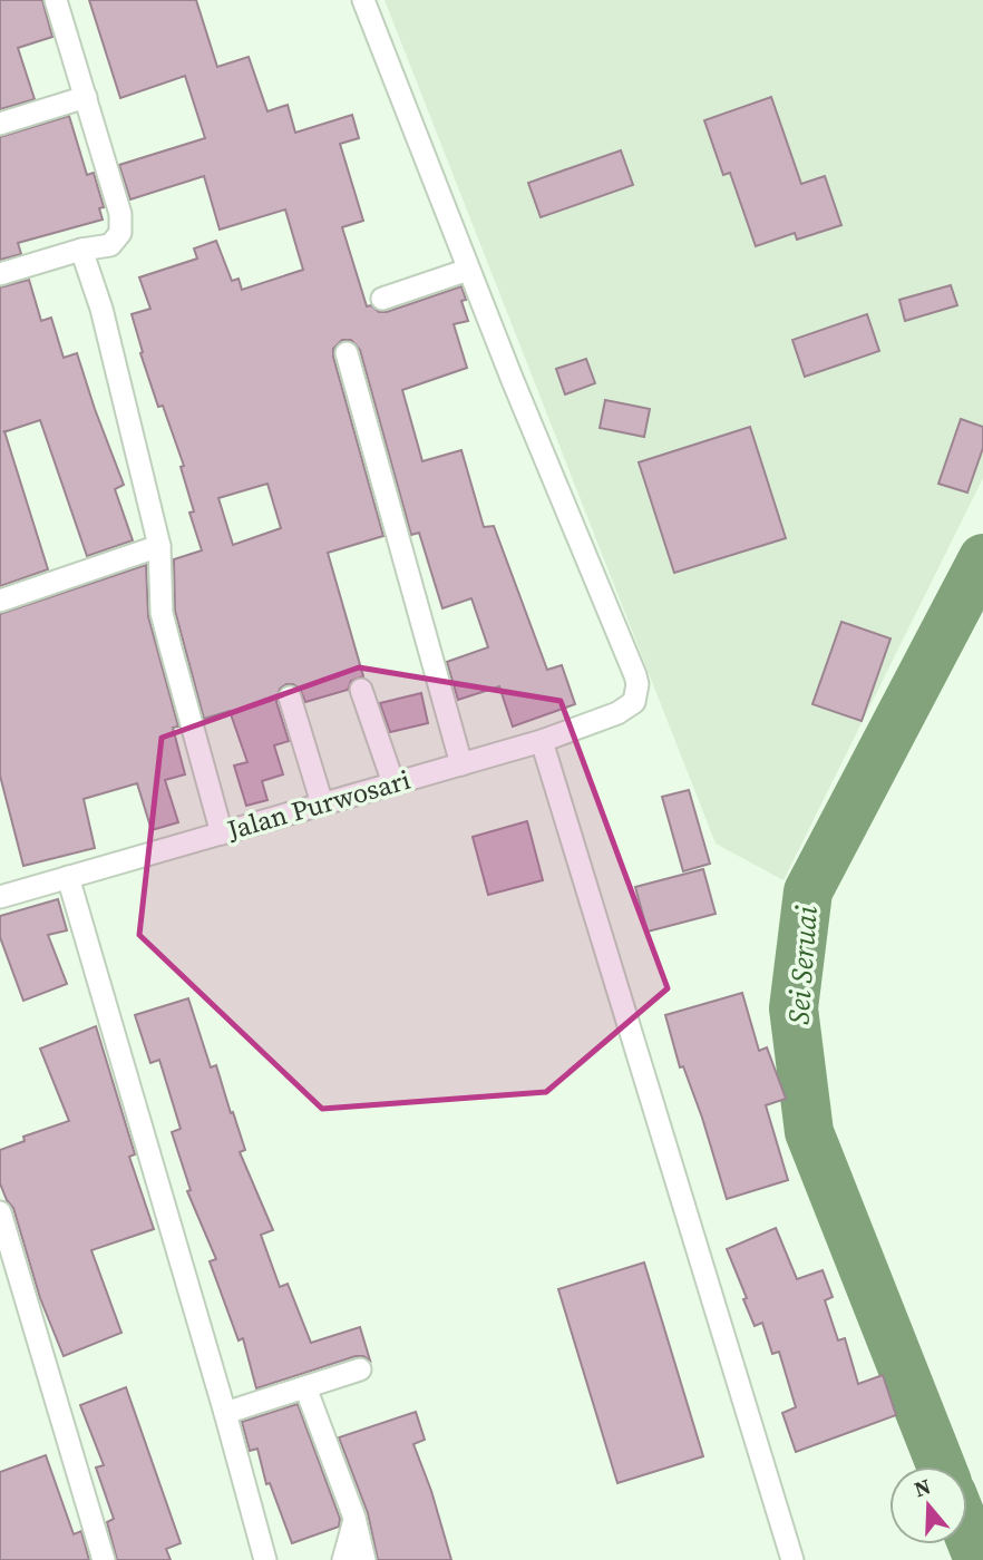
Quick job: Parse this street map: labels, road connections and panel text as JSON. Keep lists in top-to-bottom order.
{
  "streets": {
    "street": ["Jalan Purwosari"]
  },
  "water": ["Sei Seruai"],
  "north": "top"
}
